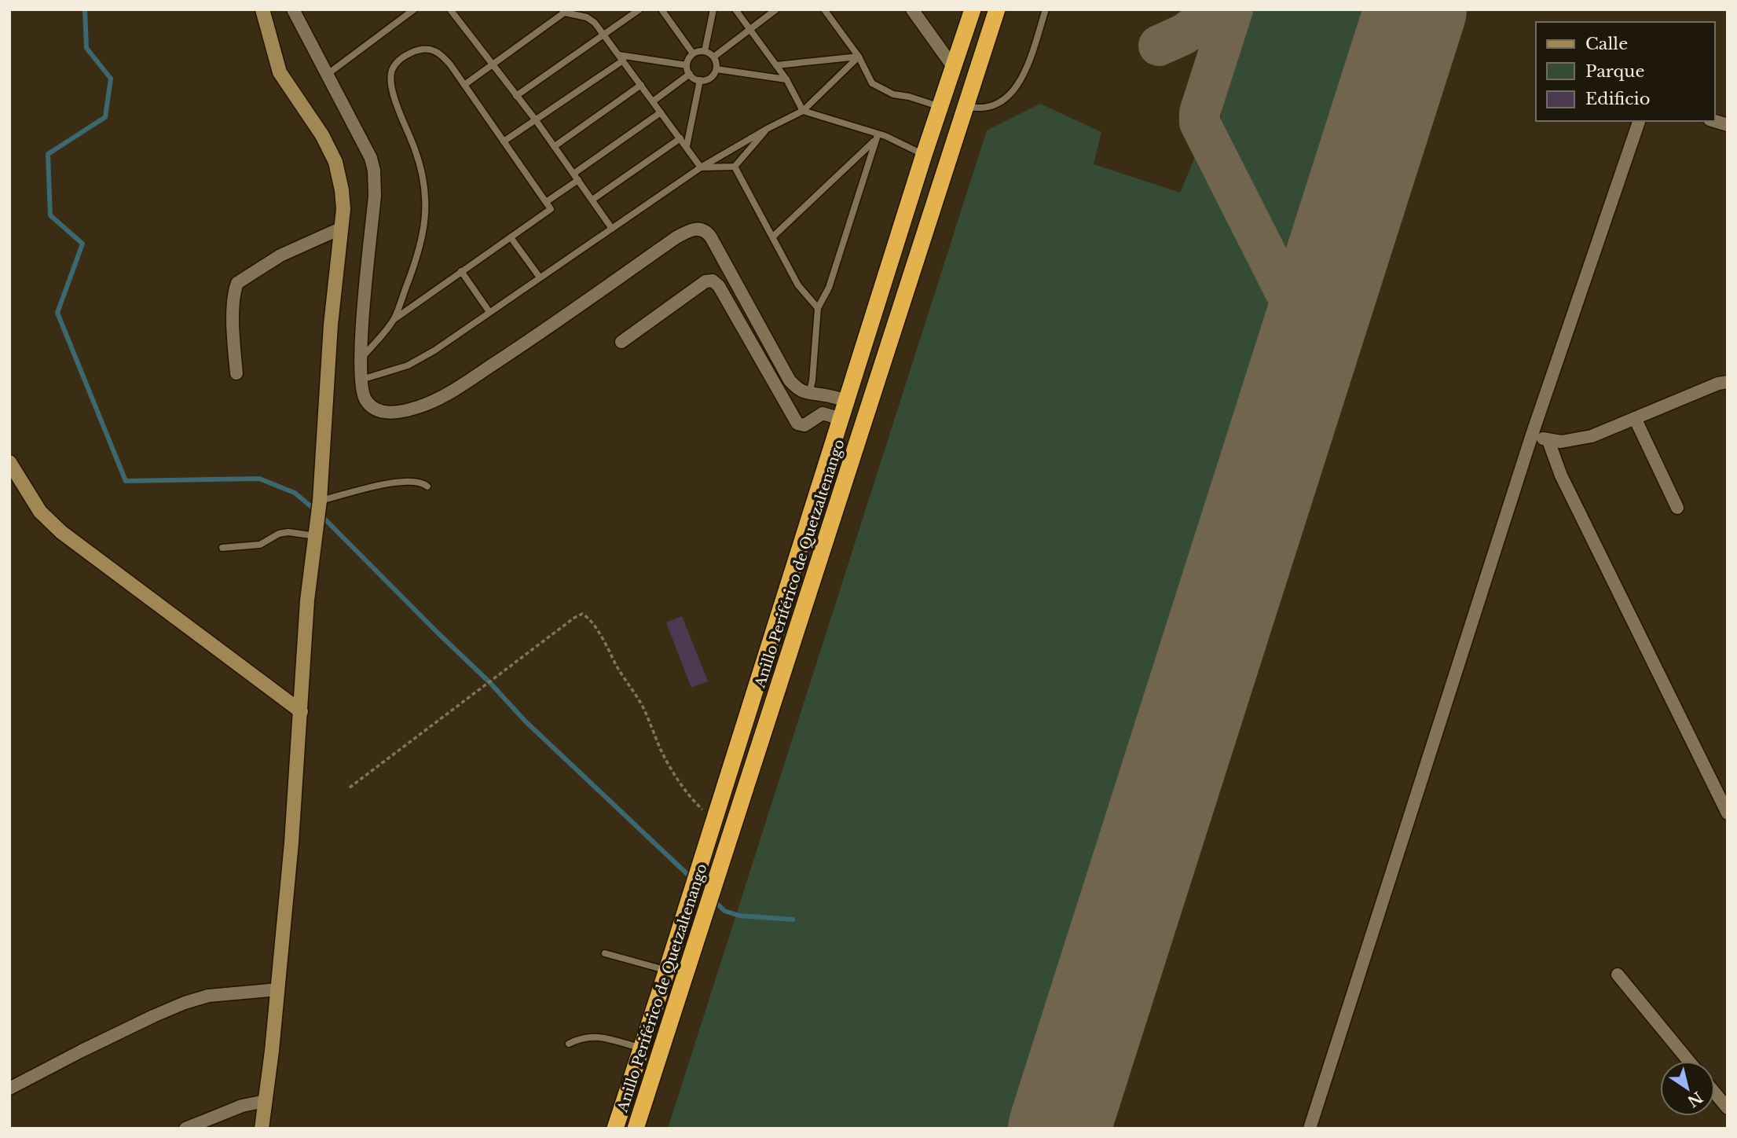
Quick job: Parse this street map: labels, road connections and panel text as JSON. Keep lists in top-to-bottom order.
{
  "streets": {
    "highway": ["Anillo Periférico de Quetzaltenango"]
  },
  "legend": ["Calle", "Parque", "Edificio"],
  "north": "bottom right"
}
